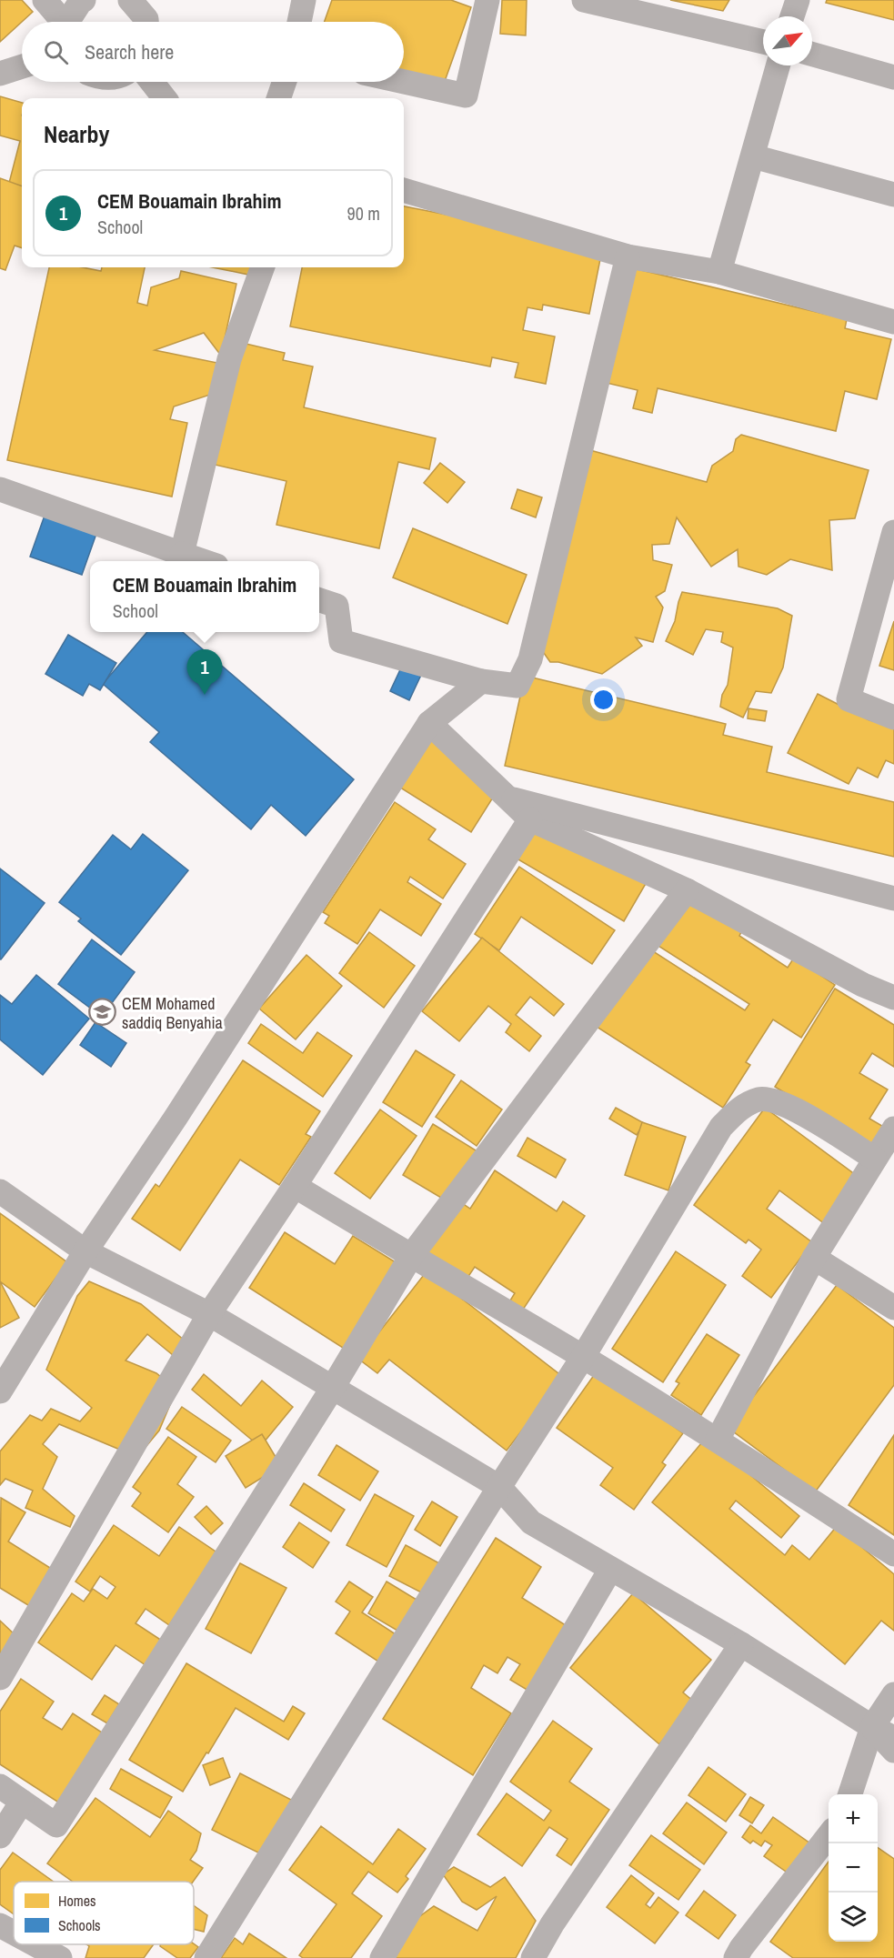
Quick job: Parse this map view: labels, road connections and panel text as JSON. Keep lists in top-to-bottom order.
{
  "places": {
    "school or university": ["CEM Mohamed saddiq Benyahia"]
  },
  "legend": ["Homes", "Schools"],
  "north": "top right",
  "page": {
    "search": "Search here",
    "heading": "Nearby",
    "list": [
      {
        "mark": "1",
        "name": "CEM Bouamain Ibrahim",
        "note": "School",
        "value": "90 m"
      }
    ],
    "popup": ["CEM Bouamain Ibrahim", "School"],
    "pins": "1",
    "map_buttons": ["+", "−"]
  }
}
